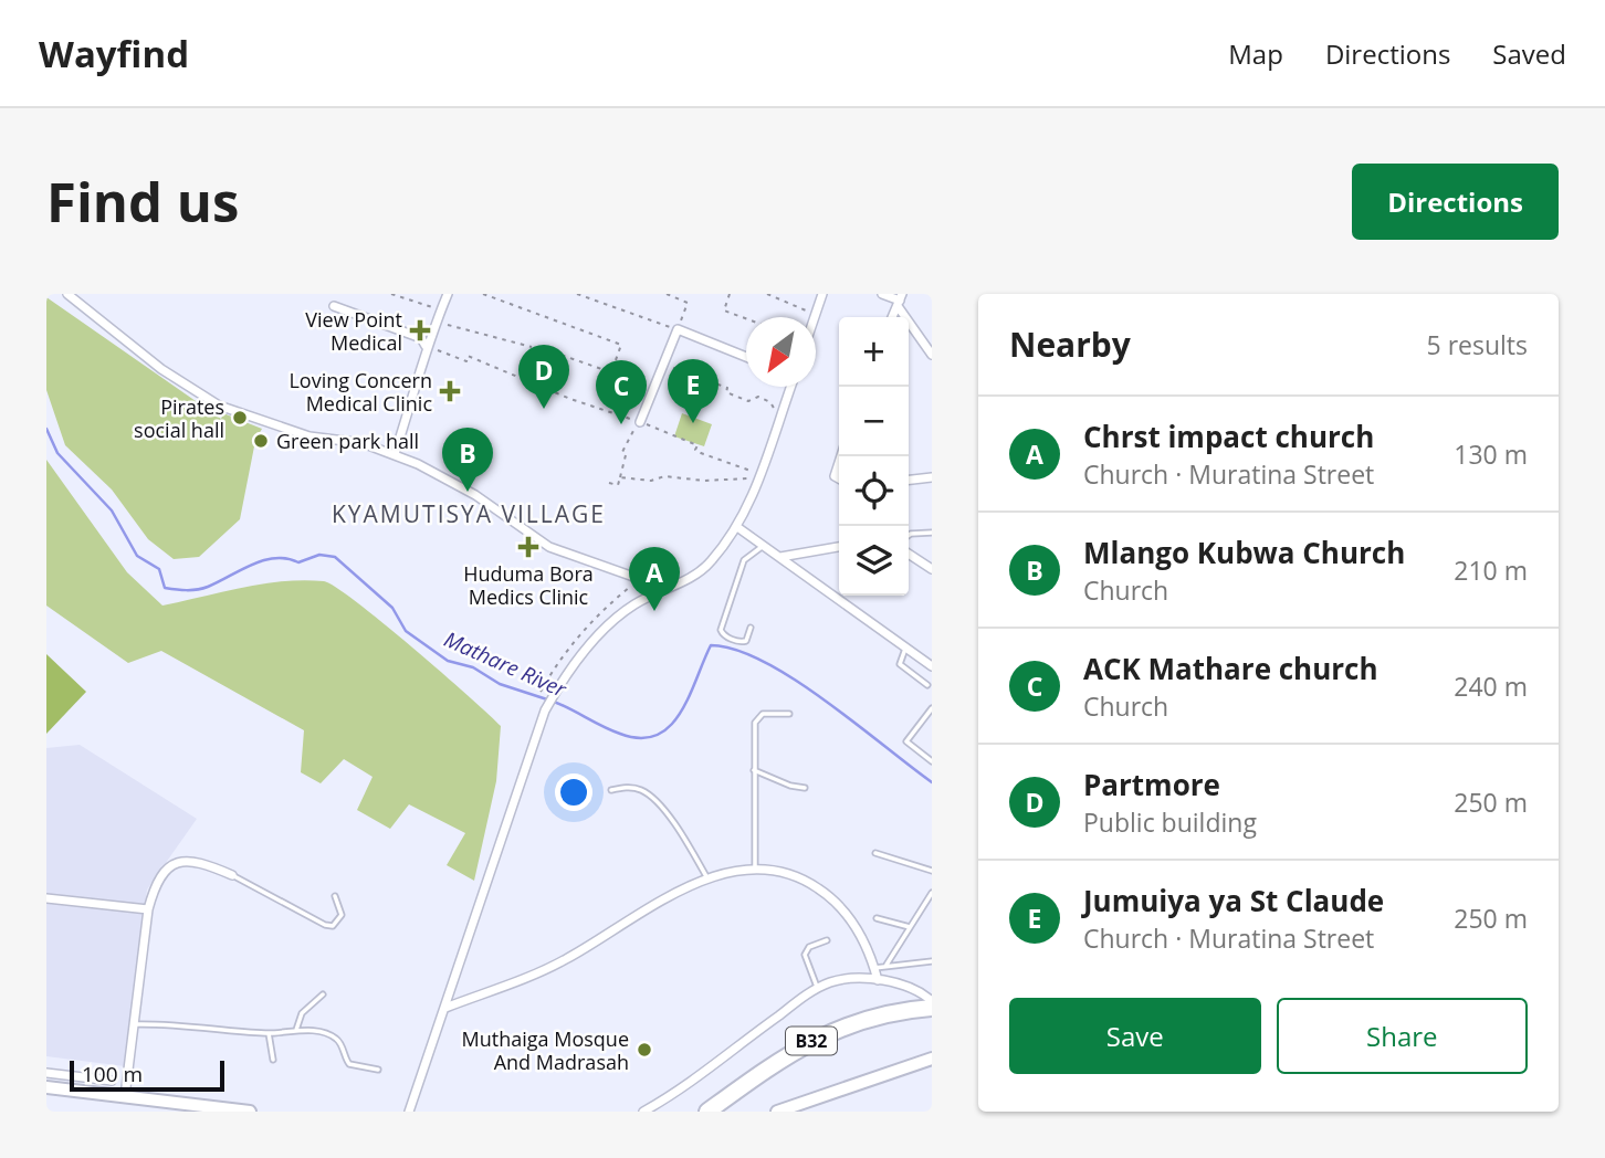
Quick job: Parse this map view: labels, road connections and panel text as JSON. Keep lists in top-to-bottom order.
{
  "streets": {
    "highway": ["B32"]
  },
  "districts": ["KYAMUTISYA VILLAGE"],
  "water": ["Mathare River"],
  "places": {
    "health": ["View Point Medical", "Loving Concern Medical Clinic", "Huduma Bora Medics Clinic"],
    "other": ["Pirates social hall", "Green park hall", "Muthaiga Mosque And Madrasah"]
  },
  "scale_bar": "100 m",
  "north": "bottom left",
  "page": {
    "header": "Wayfind",
    "nav": ["Map", "Directions", "Saved"],
    "buttons": [
      "Directions",
      ["Save", "Share"]
    ],
    "title": "Find us",
    "heading": ["Nearby", "5 results"],
    "map_buttons": ["+", "−"],
    "pins": [
      "D",
      "E",
      "C",
      "B",
      "A"
    ],
    "list": [
      {
        "mark": "A",
        "name": "Chrst impact church",
        "note": "Church · Muratina Street",
        "value": "130 m"
      },
      {
        "mark": "B",
        "name": "Mlango Kubwa Church",
        "note": "Church",
        "value": "210 m"
      },
      {
        "mark": "C",
        "name": "ACK Mathare church",
        "note": "Church",
        "value": "240 m"
      },
      {
        "mark": "D",
        "name": "Partmore",
        "note": "Public building",
        "value": "250 m"
      },
      {
        "mark": "E",
        "name": "Jumuiya ya St Claude",
        "note": "Church · Muratina Street",
        "value": "250 m"
      }
    ],
    "scale": "100 m"
  }
}
